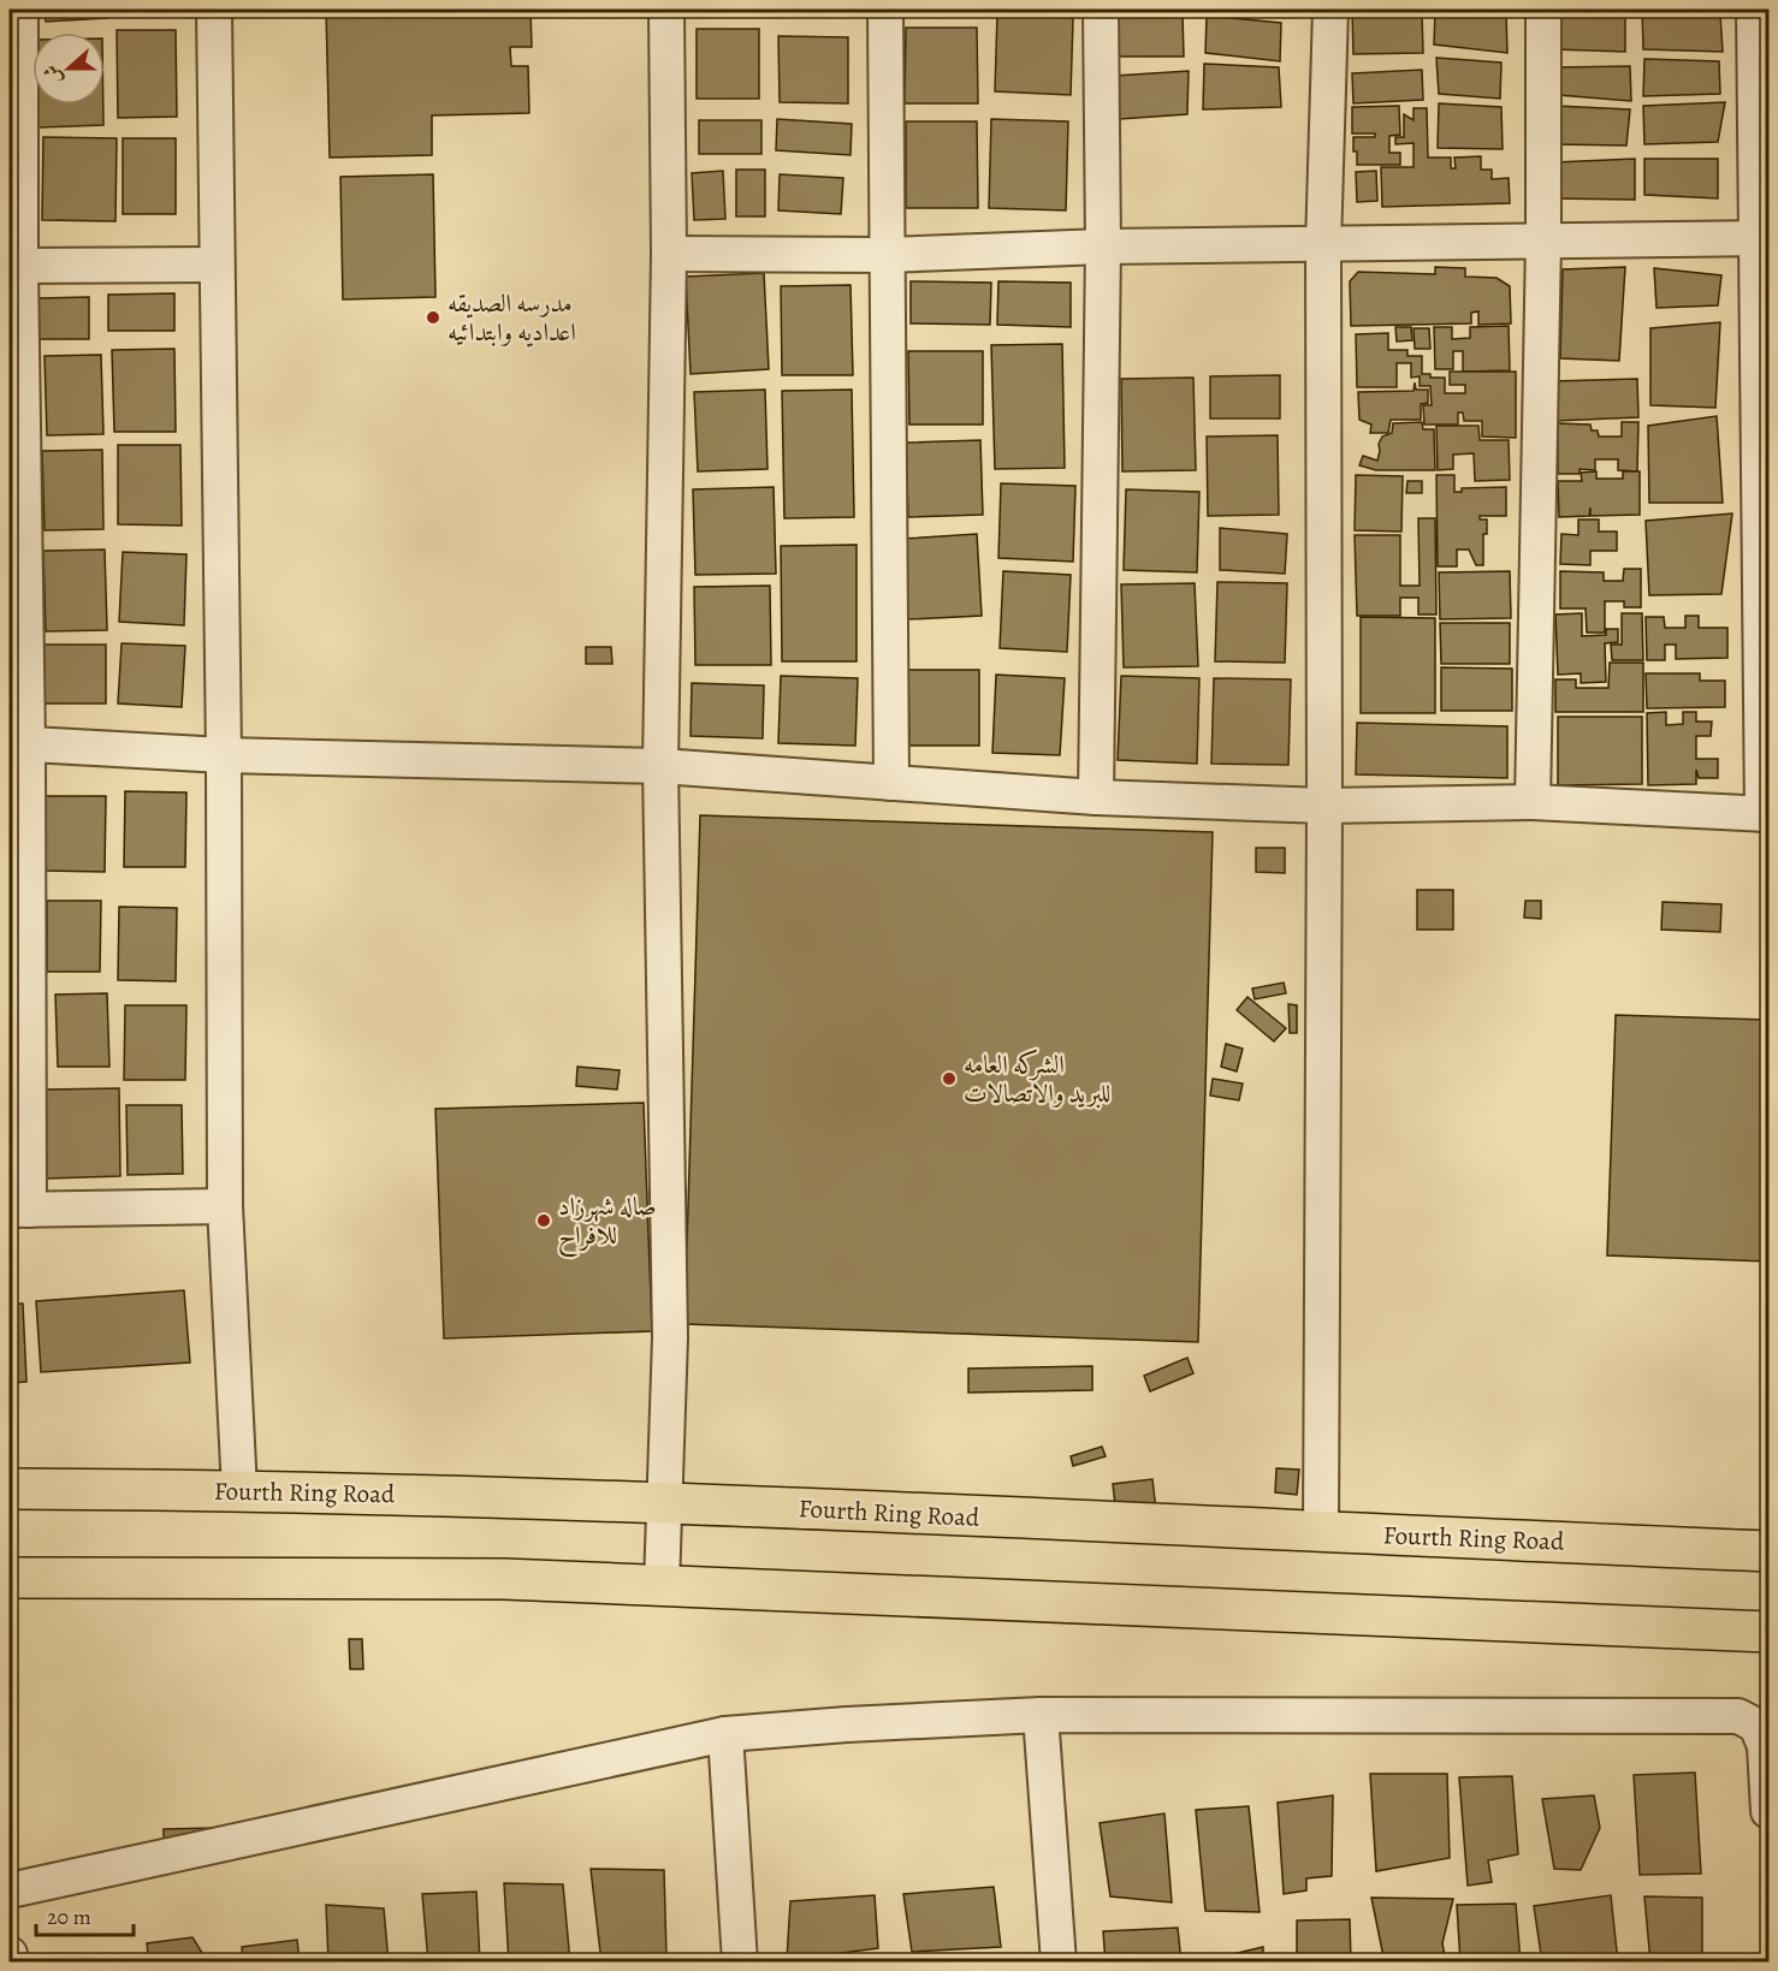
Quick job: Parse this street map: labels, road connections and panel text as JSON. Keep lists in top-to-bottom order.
{
  "streets": {
    "main road": ["Fourth Ring Road"]
  },
  "places": ["مدرسه الصديقه اعداديه وابتدائيه", "الشركه العامه للبريد والاتصالات", "صاله شهرزاد للافراح"],
  "scale_bar": "20 m",
  "north": "left"
}
